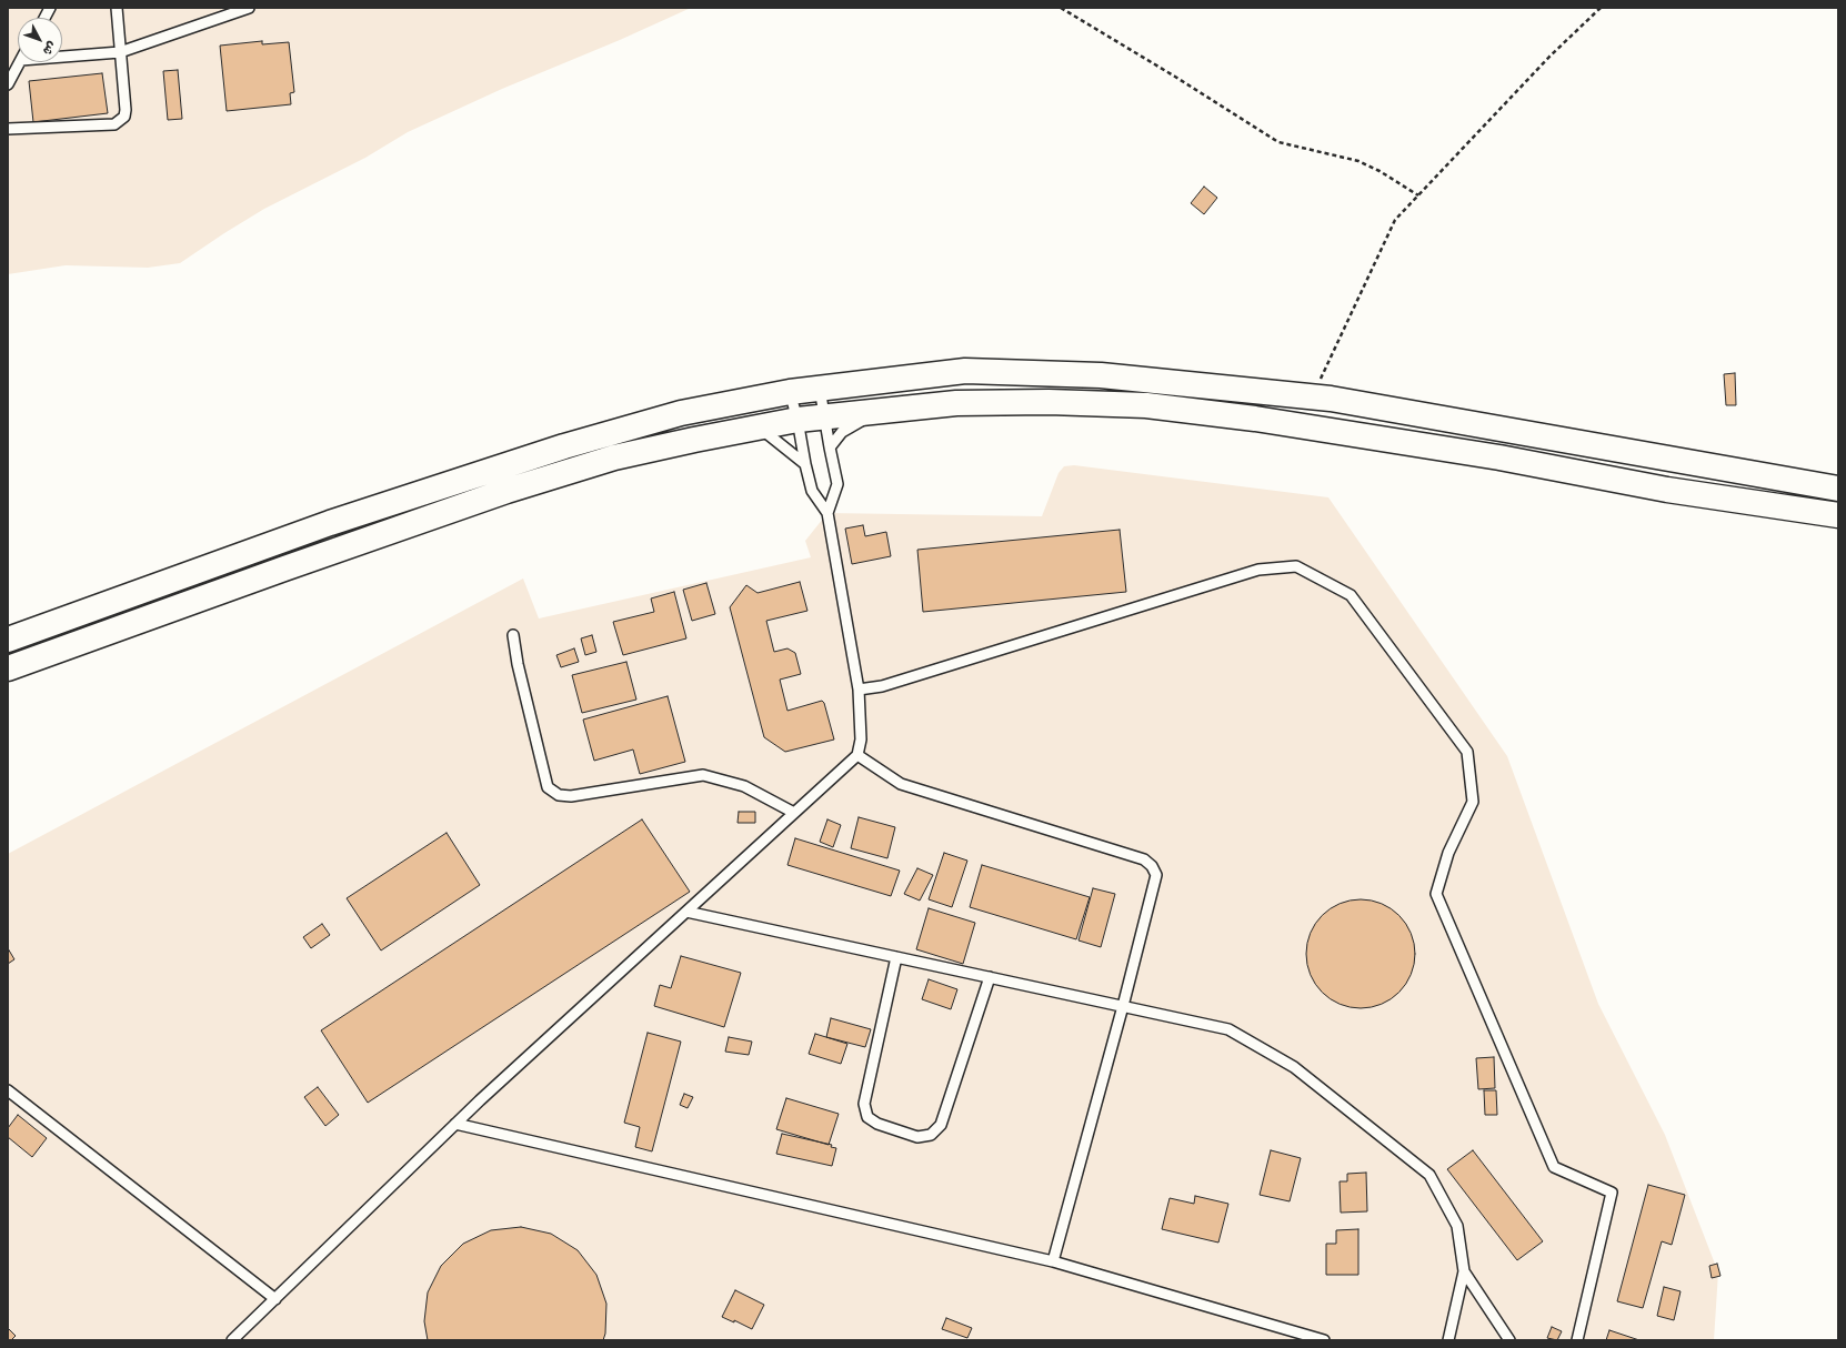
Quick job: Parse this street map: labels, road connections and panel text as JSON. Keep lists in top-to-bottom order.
{
  "north": "bottom right"
}
